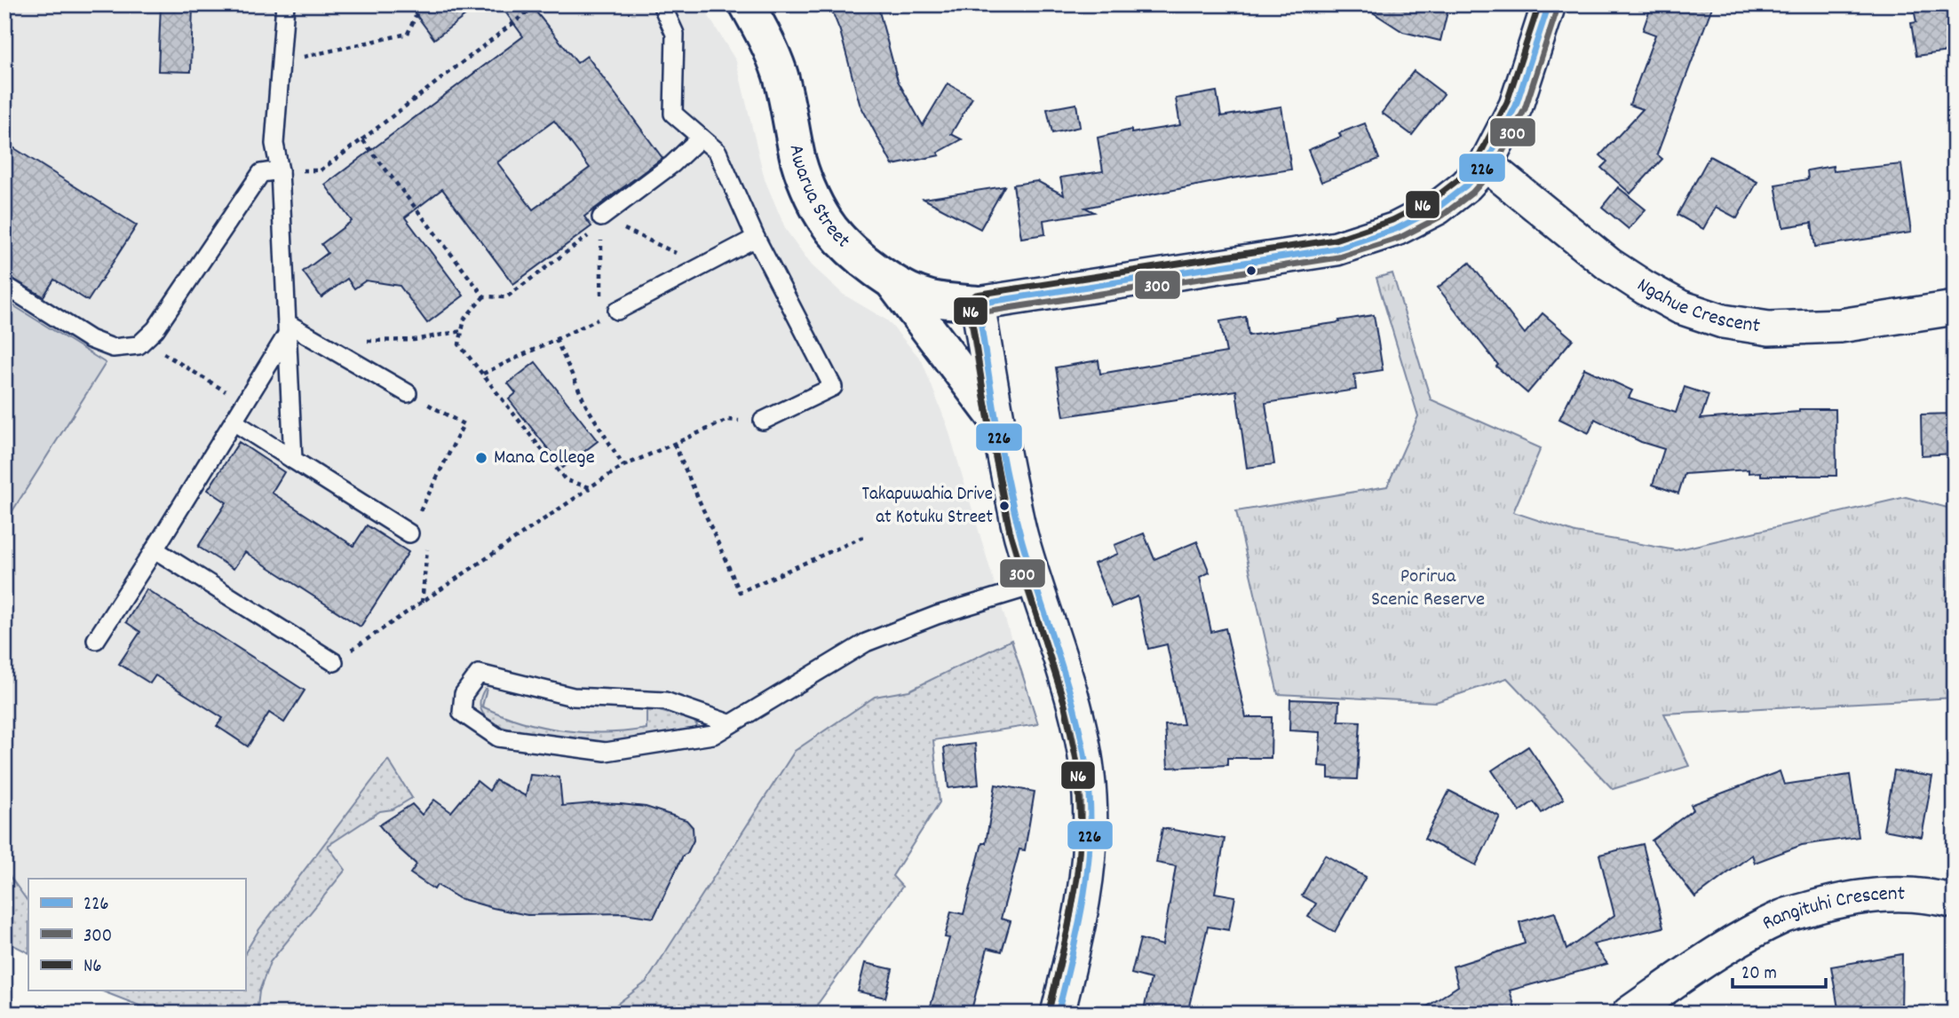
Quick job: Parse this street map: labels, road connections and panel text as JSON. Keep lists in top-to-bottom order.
{
  "streets": {
    "street": ["Awarua Street", "Ngahue Crescent", "Rangituhi Crescent"]
  },
  "parks": ["Porirua Scenic Reserve"],
  "places": ["Mana College", "Takapuwahia Drive at Kotuku Street"],
  "lines": ["transit line 226", "transit line N6", "transit line 300"],
  "legend": ["226", "300", "N6"],
  "scale_bar": "20 m"
}
